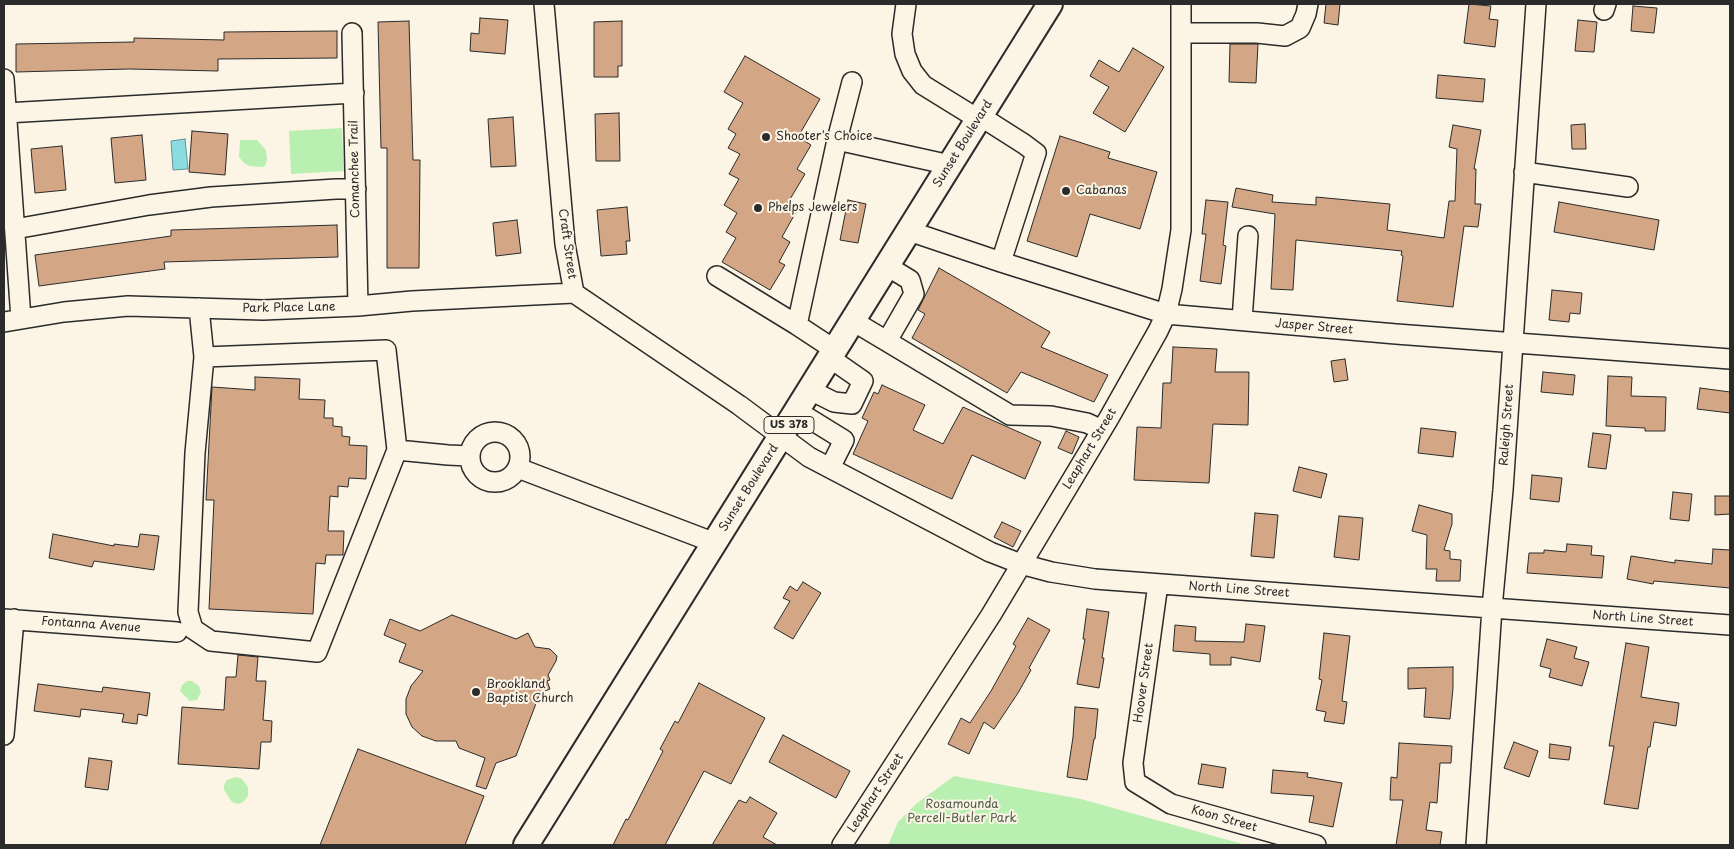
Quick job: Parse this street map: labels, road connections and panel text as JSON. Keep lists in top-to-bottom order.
{
  "streets": {
    "main road": ["Sunset Boulevard", "US 378"],
    "street": [
      "Comanchee Trail",
      "Craft Street",
      "Park Place Lane",
      "Jasper Street",
      "Raleigh Street",
      "Leaphart Street",
      "North Line Street",
      "Fontanna Avenue",
      "Hoover Street",
      "Koon Street"
    ]
  },
  "crossings": [
    ["Sunset Boulevard", "Craft Street"],
    ["Sunset Boulevard", "Jasper Street"],
    ["Sunset Boulevard", "North Line Street"],
    ["Comanchee Trail", "Park Place Lane"],
    ["Craft Street", "Park Place Lane"],
    ["Craft Street", "North Line Street"],
    ["Jasper Street", "Raleigh Street"],
    ["Jasper Street", "Leaphart Street"],
    ["Raleigh Street", "North Line Street"],
    ["Leaphart Street", "North Line Street"],
    ["North Line Street", "Hoover Street"],
    ["Hoover Street", "Koon Street"]
  ],
  "parks": ["Rosamounda Percell-Butler Park"],
  "places": [
    "Shooter's Choice",
    "Cabanas",
    "Phelps Jewelers",
    "Brookland Baptist Church"
  ]
}
